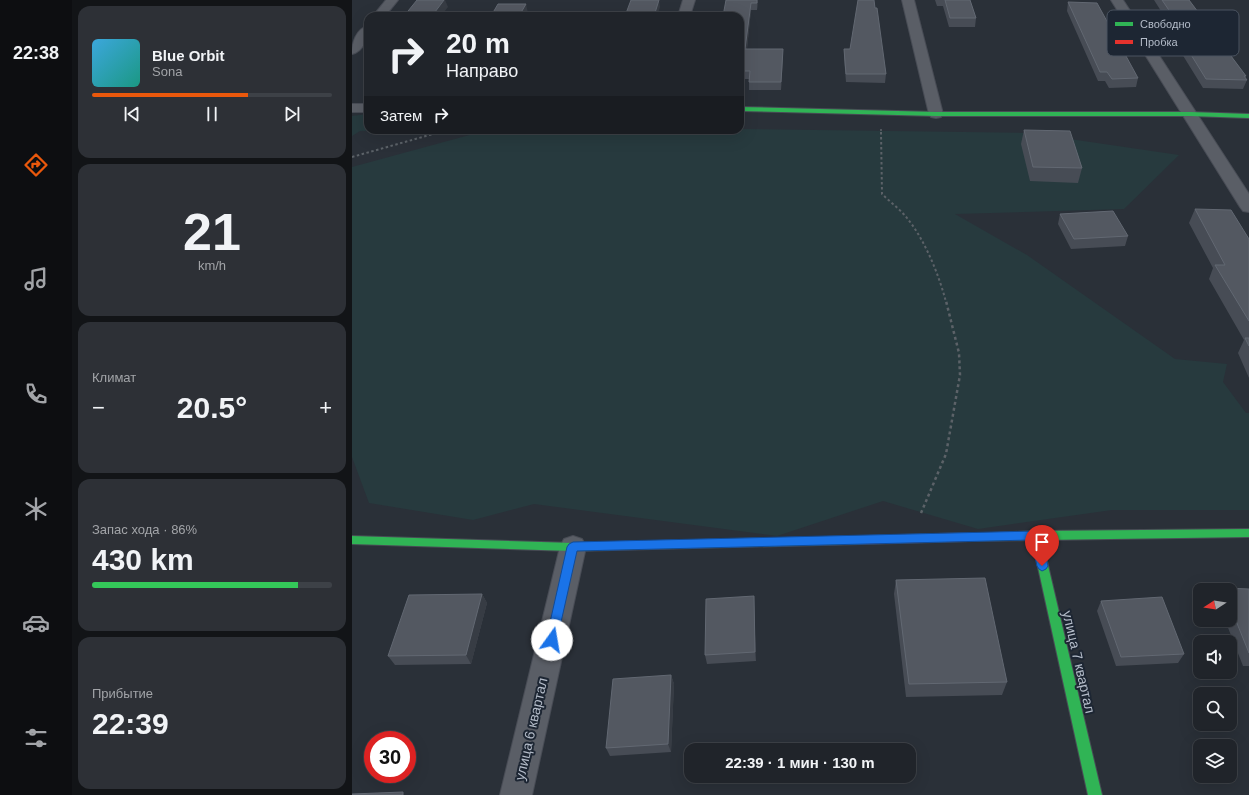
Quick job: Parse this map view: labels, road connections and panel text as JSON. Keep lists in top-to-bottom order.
{
  "streets": {
    "street": ["улица 7 квартал", "улица 6 квартал"]
  },
  "legend": ["Свободно", "Пробка"],
  "north": "left",
  "page": {
    "tabs": "22:38",
    "turn": ["20 m", "Направо"],
    "song": ["Blue Orbit", "Sona"],
    "then": "Затем",
    "tile": [
      ["21", "km/h"],
      "Климат",
      ["Запас хода · 86%", "430 km"],
      ["Прибытие", "22:39"]
    ],
    "heat": ["−", "20.5°", "+"],
    "limit": "30",
    "trip": "22:39 · 1 мин · 130 m"
  }
}
